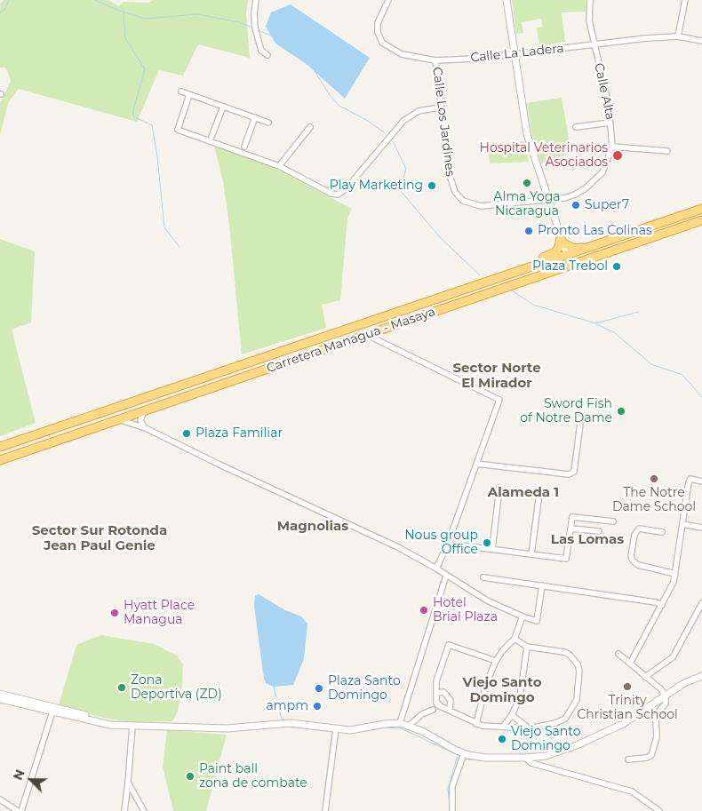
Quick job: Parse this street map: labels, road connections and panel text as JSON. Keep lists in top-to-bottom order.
{
  "streets": {
    "highway": ["Carretera Managua - Masaya"],
    "street": ["Calle La Ladera", "Calle Alta", "Calle Los Jardines"]
  },
  "crossings": [
    ["Calle La Ladera", "Calle Alta"],
    ["Calle La Ladera", "Calle Los Jardines"],
    ["Calle Alta", "Calle Los Jardines"]
  ],
  "districts": [
    "Sector Norte El Mirador",
    "Alameda 1",
    "Magnolias",
    "Sector Sur Rotonda Jean Paul Genie",
    "Las Lomas",
    "Viejo Santo Domingo"
  ],
  "places": [
    "Hospital Veterinarios Asociados",
    "Alma Yoga Nicaragua",
    "Play Marketing",
    "Super7",
    "Pronto Las Colinas",
    "Plaza Trebol",
    "Sword Fish of Notre Dame",
    "Plaza Familiar",
    "The Notre Dame School",
    "Nous group Office",
    "Hotel Brial Plaza",
    "Hyatt Place Managua",
    "Trinity Christian School",
    "Zona Deportiva (ZD)",
    "Plaza Santo Domingo",
    "ampm",
    "Viejo Santo Domingo",
    "Paint ball zona de combate"
  ],
  "north": "top left"
}
